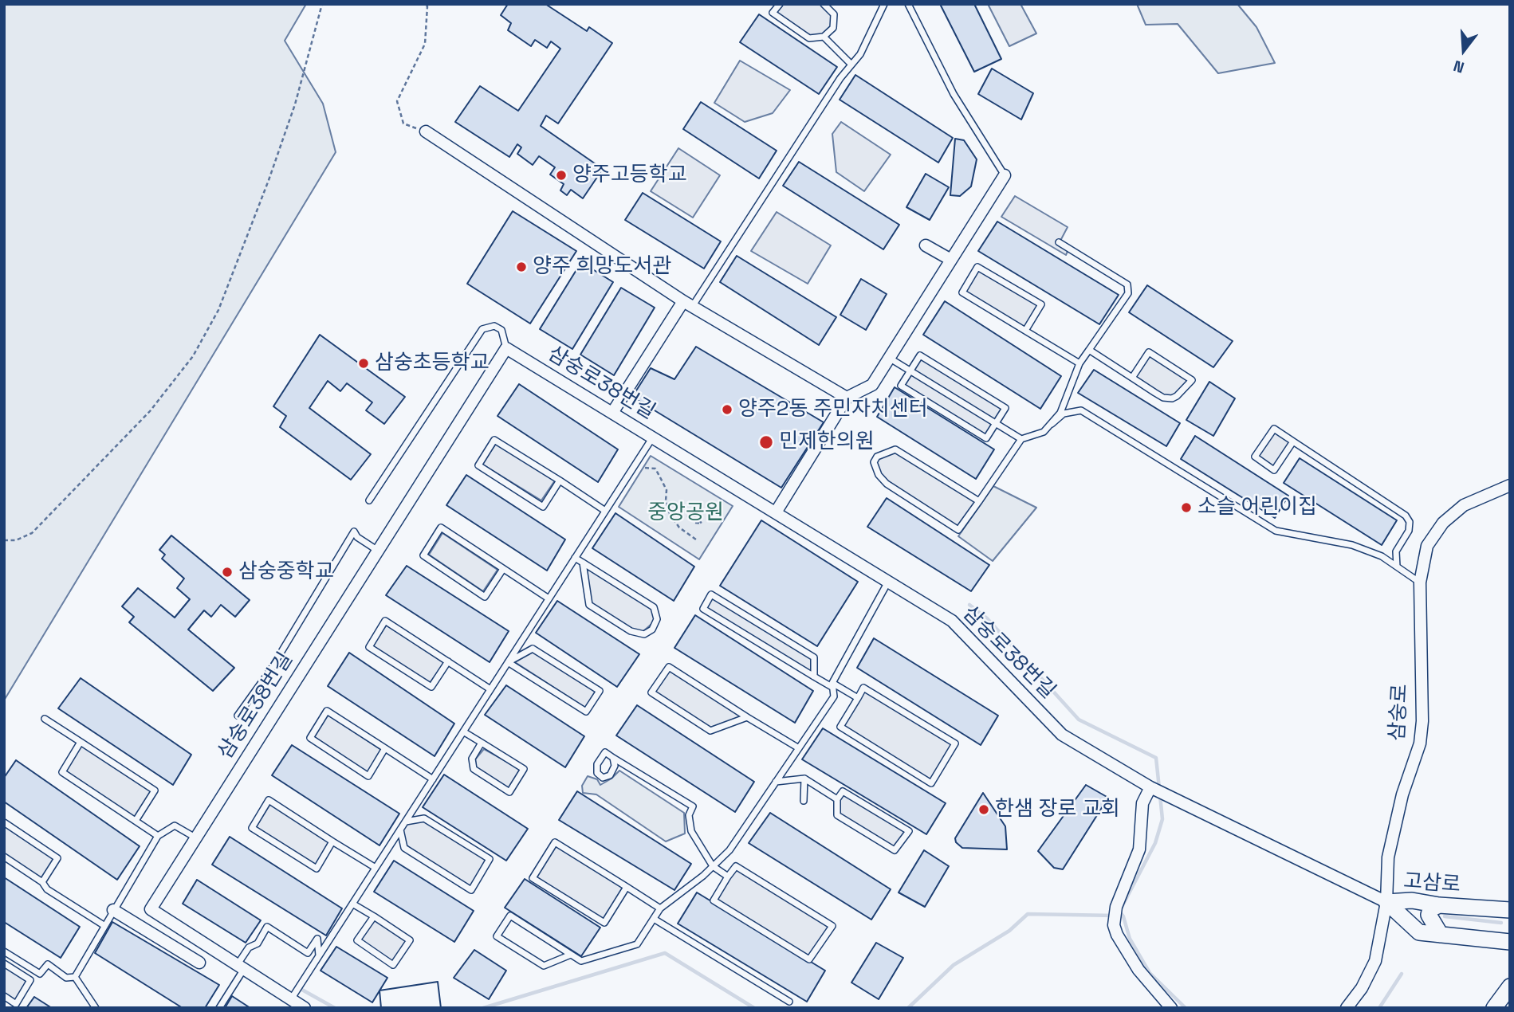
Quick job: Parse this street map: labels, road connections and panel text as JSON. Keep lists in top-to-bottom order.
{
  "streets": {
    "street": ["삼숭로38번길", "삼숭로", "고삼로"]
  },
  "crossings": [
    ["삼숭로38번길", "삼숭로"],
    ["삼숭로38번길", "고삼로"],
    ["삼숭로", "고삼로"]
  ],
  "parks": ["중앙공원"],
  "places": [
    "양주고등학교",
    "양주 희망도서관",
    "삼숭초등학교",
    "양주2동 주민자치센터",
    "민제한의원",
    "소슬 어린이집",
    "삼숭중학교",
    "한샘 장로 교회"
  ],
  "north": "bottom"
}
